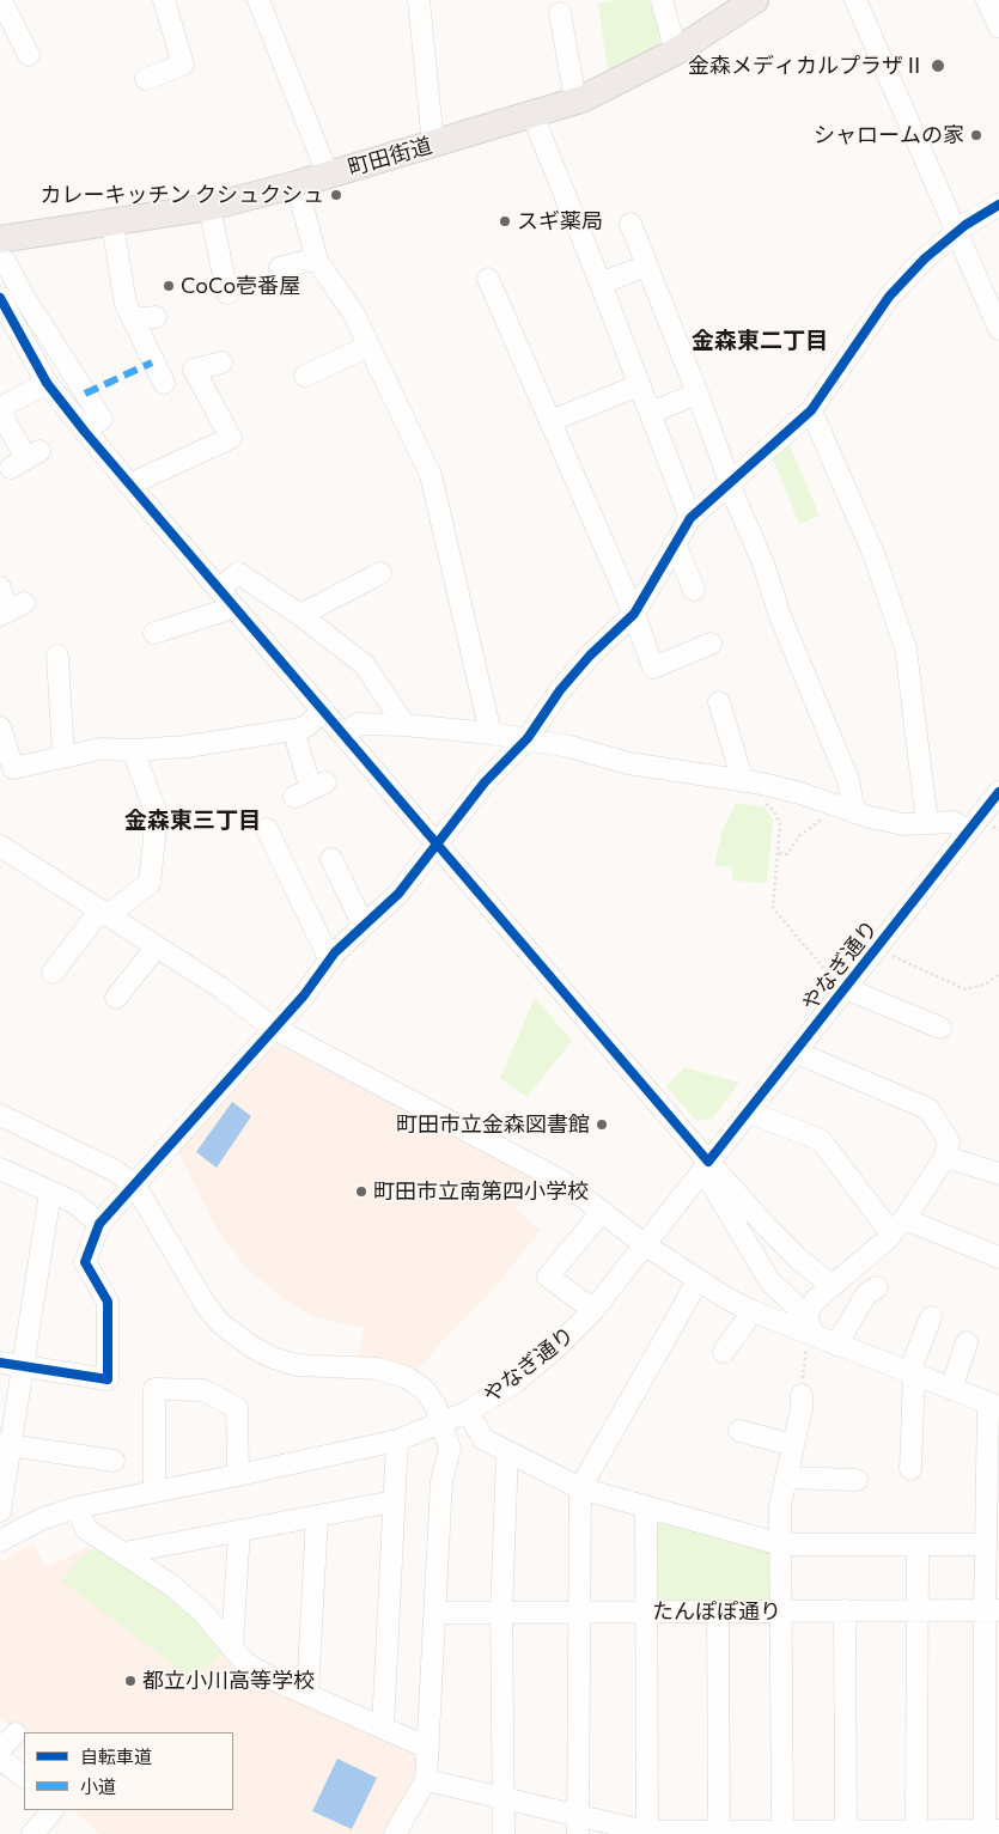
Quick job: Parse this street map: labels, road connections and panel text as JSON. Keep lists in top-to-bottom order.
{
  "streets": {
    "main road": ["町田街道"],
    "street": ["やなぎ通り", "たんぽぽ通り"]
  },
  "districts": ["金森東二丁目", "金森東三丁目"],
  "places": [
    "金森メディカルプラザⅡ",
    "シャロームの家",
    "カレーキッチン クシュクシュ",
    "スギ薬局",
    "CoCo壱番屋",
    "町田市立金森図書館",
    "町田市立南第四小学校",
    "都立小川高等学校"
  ],
  "legend": ["自転車道", "小道"]
}
